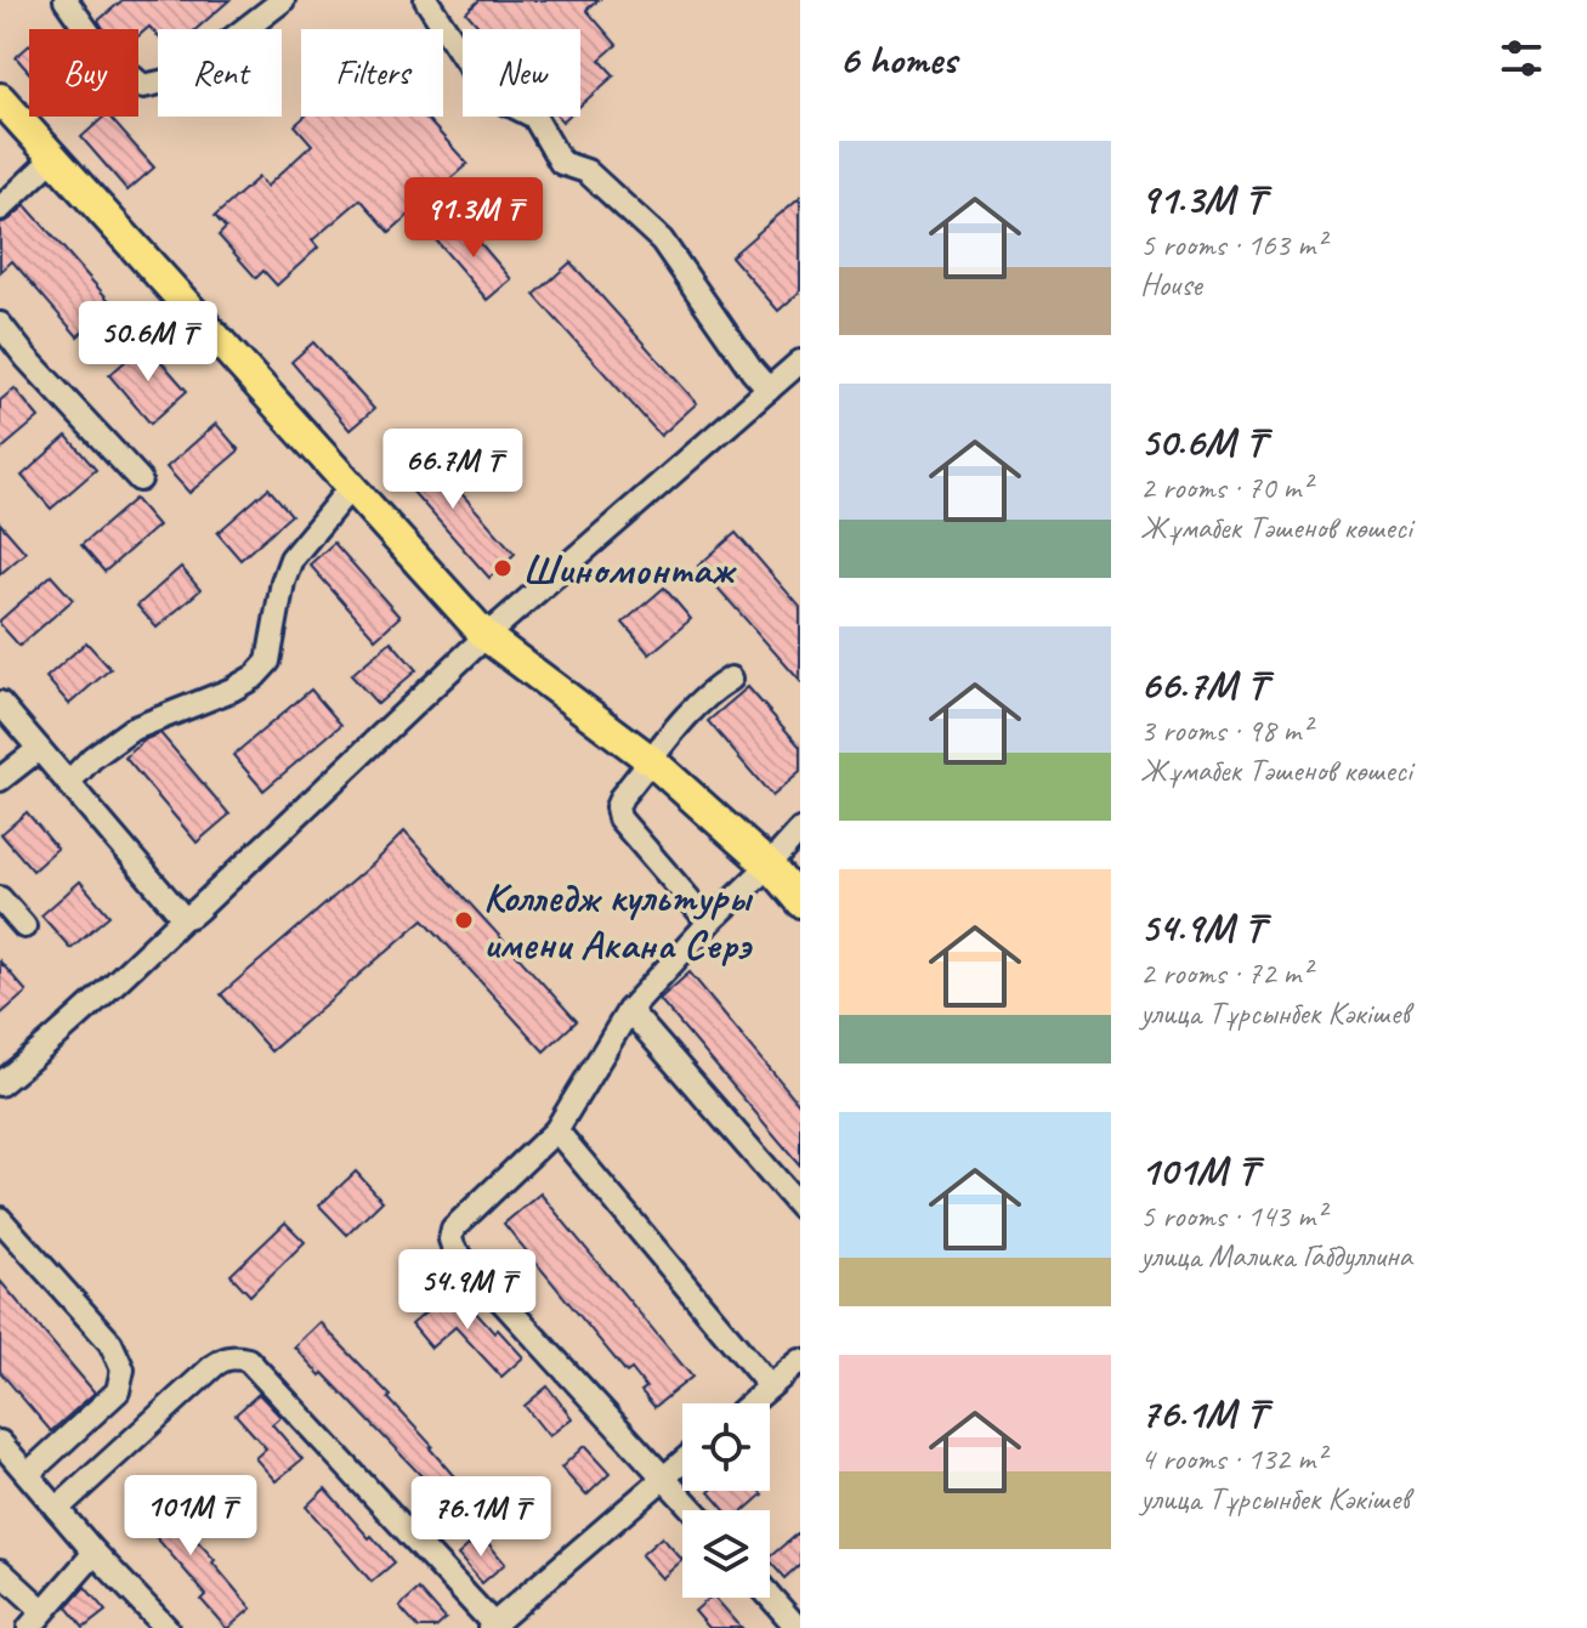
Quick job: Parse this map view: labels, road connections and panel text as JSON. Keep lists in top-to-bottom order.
{
  "places": ["Шиномонтаж", "Колледж культуры имени Акана Серэ"],
  "page": {
    "heading": "6 homes",
    "chip": [
      "Buy",
      "Rent",
      "Filters",
      "New"
    ],
    "list": [
      {
        "name": "91.3M ₸",
        "note": "5 rooms · 163 m² · House"
      },
      {
        "name": "50.6M ₸",
        "note": "2 rooms · 70 m² · Жұмабек Тәшенов көшесі"
      },
      {
        "name": "66.7M ₸",
        "note": "3 rooms · 98 m² · Жұмабек Тәшенов көшесі"
      },
      {
        "name": "54.9M ₸",
        "note": "2 rooms · 72 m² · улица Тұрсынбек Кәкішев"
      },
      {
        "name": "101M ₸",
        "note": "5 rooms · 143 m² · улица Малика Габдуллина"
      },
      {
        "name": "76.1M ₸",
        "note": "4 rooms · 132 m² · улица Тұрсынбек Кәкішев"
      }
    ],
    "price": [
      "91.3M ₸",
      "50.6M ₸",
      "66.7M ₸",
      "54.9M ₸",
      "101M ₸",
      "76.1M ₸"
    ]
  }
}
